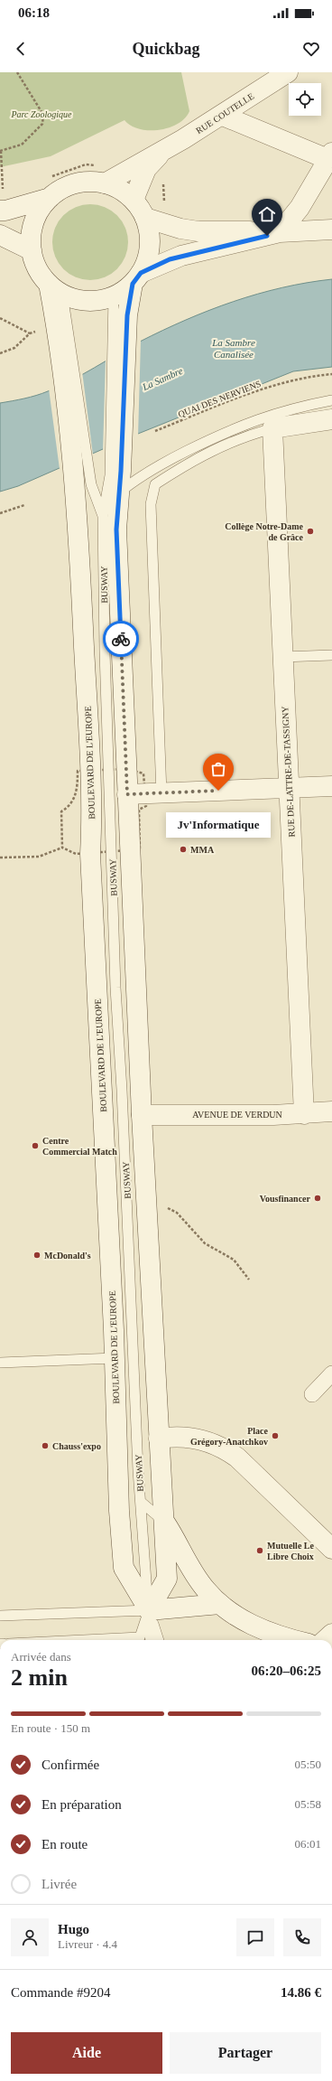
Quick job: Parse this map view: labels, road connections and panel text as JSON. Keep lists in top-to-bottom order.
{
  "streets": {
    "main road": [
      "RUE COUTELLE",
      "BOULEVARD DE L'EUROPE",
      "RUE DE-LATTRE-DE-TASSIGNY",
      "AVENUE DE VERDUN"
    ],
    "lane": ["BUSWAY"],
    "path": ["QUAI DES NERVIENS"]
  },
  "crossings": [
    ["RUE COUTELLE", "BOULEVARD DE L'EUROPE"],
    ["BUSWAY", "BOULEVARD DE L'EUROPE"],
    ["RUE DE-LATTRE-DE-TASSIGNY", "AVENUE DE VERDUN"]
  ],
  "water": ["La Sambre Canalisée", "La Sambre"],
  "parks": ["Parc Zoologique"],
  "places": [
    "Collège Notre-Dame de Grâce",
    "Jv'Informatique",
    "MMA",
    "Centre Commercial Match",
    "Vousfinancer",
    "McDonald's",
    "Place Grégory-Anatchkov",
    "Chauss'expo",
    "Mutuelle Le Libre Choix"
  ],
  "page": {
    "status": "06:18",
    "header": "Quickbag",
    "bubble": "Jv'Informatique",
    "heading": ["2 min", "Arrivée dans", "06:20–06:25"],
    "panel": [
      "Hugo",
      "Livreur · 4.4",
      "Commande #9204",
      "14.86 €"
    ],
    "bar": "En route · 150 m",
    "list": [
      ["Confirmée", "05:50"],
      ["En préparation", "05:58"],
      ["En route", "06:01"],
      "Livrée"
    ],
    "buttons": ["Aide", "Partager"]
  }
}
